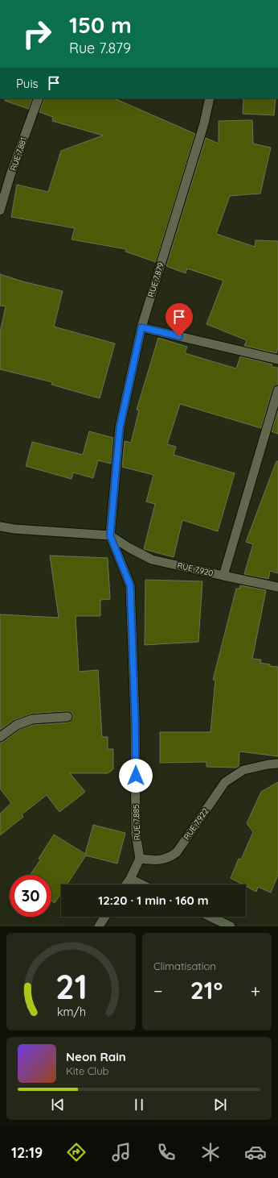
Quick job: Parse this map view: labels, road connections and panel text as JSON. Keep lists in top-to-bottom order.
{
  "streets": {
    "street": [
      "RUE 7.881",
      "RUE 7.879",
      "RUE 7.920",
      "RUE 7.885",
      "RUE 7.922"
    ]
  },
  "crossings": [
    ["RUE 7.879", "RUE 7.885"],
    ["RUE 7.920", "RUE 7.885"],
    ["RUE 7.885", "RUE 7.922"]
  ],
  "page": {
    "turn": ["150 m", "Rue 7.879"],
    "then": "Puis",
    "limit": "30",
    "trip": "12:20 · 1 min · 160 m",
    "tile": "Climatisation",
    "heat": ["−", "21°", "+"],
    "song": ["Neon Rain", "Kite Club"],
    "tabs": "12:19",
    "gauge": ["21", "km/h"]
  }
}
